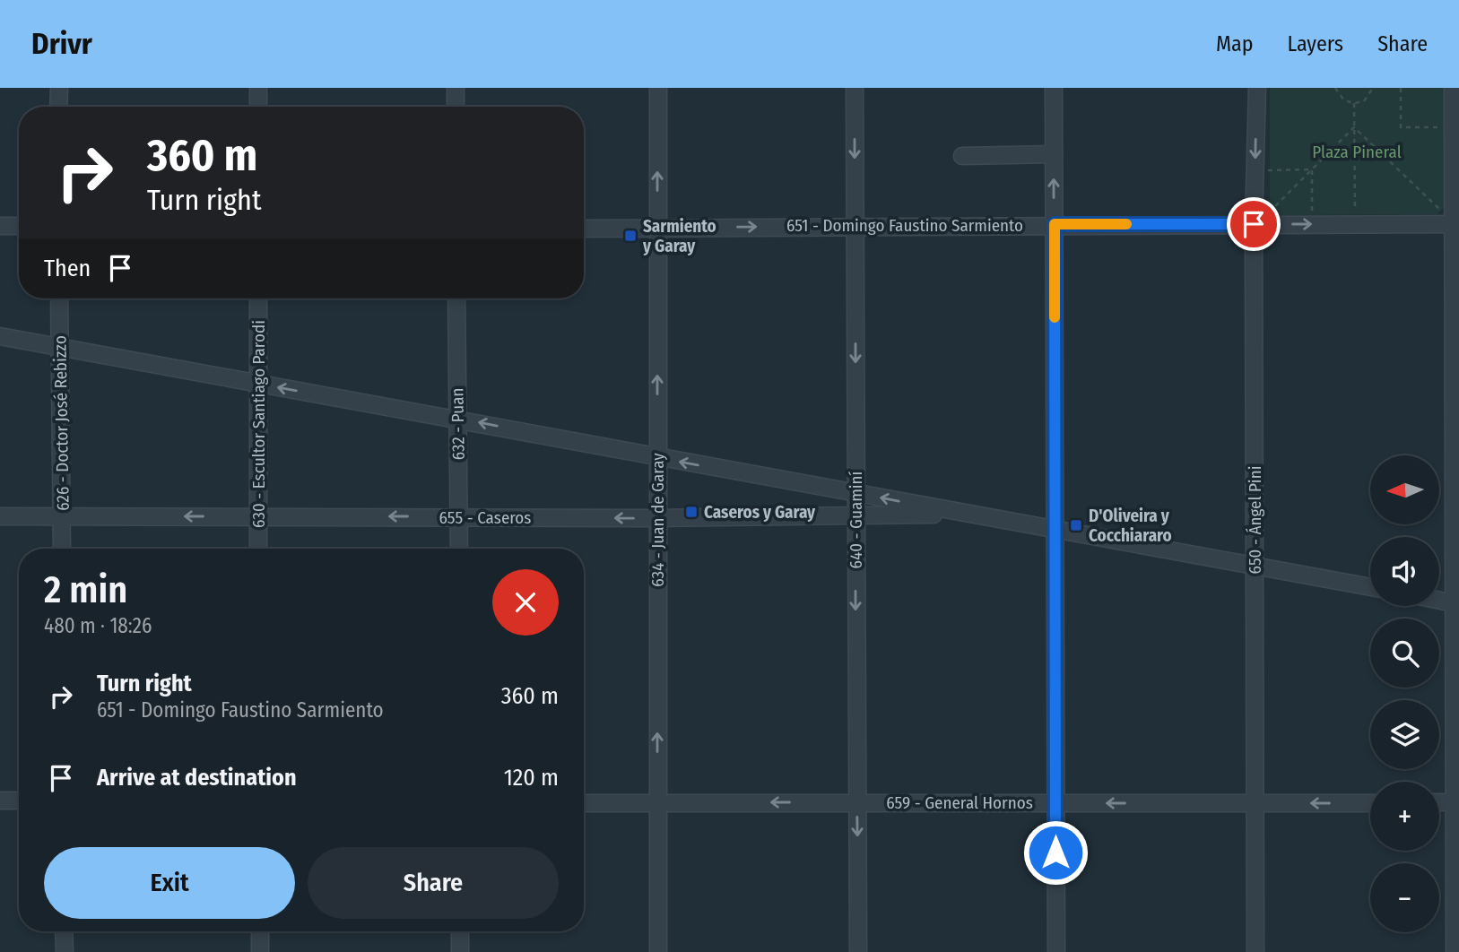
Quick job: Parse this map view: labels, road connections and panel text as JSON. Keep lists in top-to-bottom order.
{
  "streets": {
    "street": [
      "651 - Domingo Faustino Sarmiento",
      "626 - Doctor José Rebizzo",
      "630 - Escultor Santiago Parodi",
      "632 - Puan",
      "655 - Caseros",
      "634 - Juan de Garay",
      "640 - Guaminí",
      "650 - Ángel Pini",
      "659 - General Hornos"
    ]
  },
  "crossings": [
    ["651 - Domingo Faustino Sarmiento", "634 - Juan de Garay"],
    ["651 - Domingo Faustino Sarmiento", "640 - Guaminí"],
    ["651 - Domingo Faustino Sarmiento", "650 - Ángel Pini"],
    ["626 - Doctor José Rebizzo", "655 - Caseros"],
    ["630 - Escultor Santiago Parodi", "655 - Caseros"],
    ["632 - Puan", "655 - Caseros"],
    ["655 - Caseros", "634 - Juan de Garay"],
    ["655 - Caseros", "640 - Guaminí"],
    ["634 - Juan de Garay", "659 - General Hornos"],
    ["640 - Guaminí", "659 - General Hornos"],
    ["650 - Ángel Pini", "659 - General Hornos"]
  ],
  "one_way": ["634 - Juan de Garay", "640 - Guaminí", "659 - General Hornos"],
  "parks": ["Plaza Pineral"],
  "places": {
    "transit": ["Sarmiento y Garay", "Caseros y Garay", "D'Oliveira y Cocchiararo"]
  },
  "north": "left",
  "page": {
    "header": "Drivr",
    "nav": ["Map", "Layers", "Share"],
    "turn": ["360 m", "Turn right"],
    "then": "Then",
    "map_buttons": ["+", "−"],
    "heading": ["2 min", "480 m · 18:26"],
    "list": [
      {
        "name": "Turn right",
        "note": "651 - Domingo Faustino Sarmiento",
        "value": "360 m"
      },
      {
        "name": "Arrive at destination",
        "value": "120 m"
      }
    ],
    "buttons": ["Exit", "Share"]
  }
}
